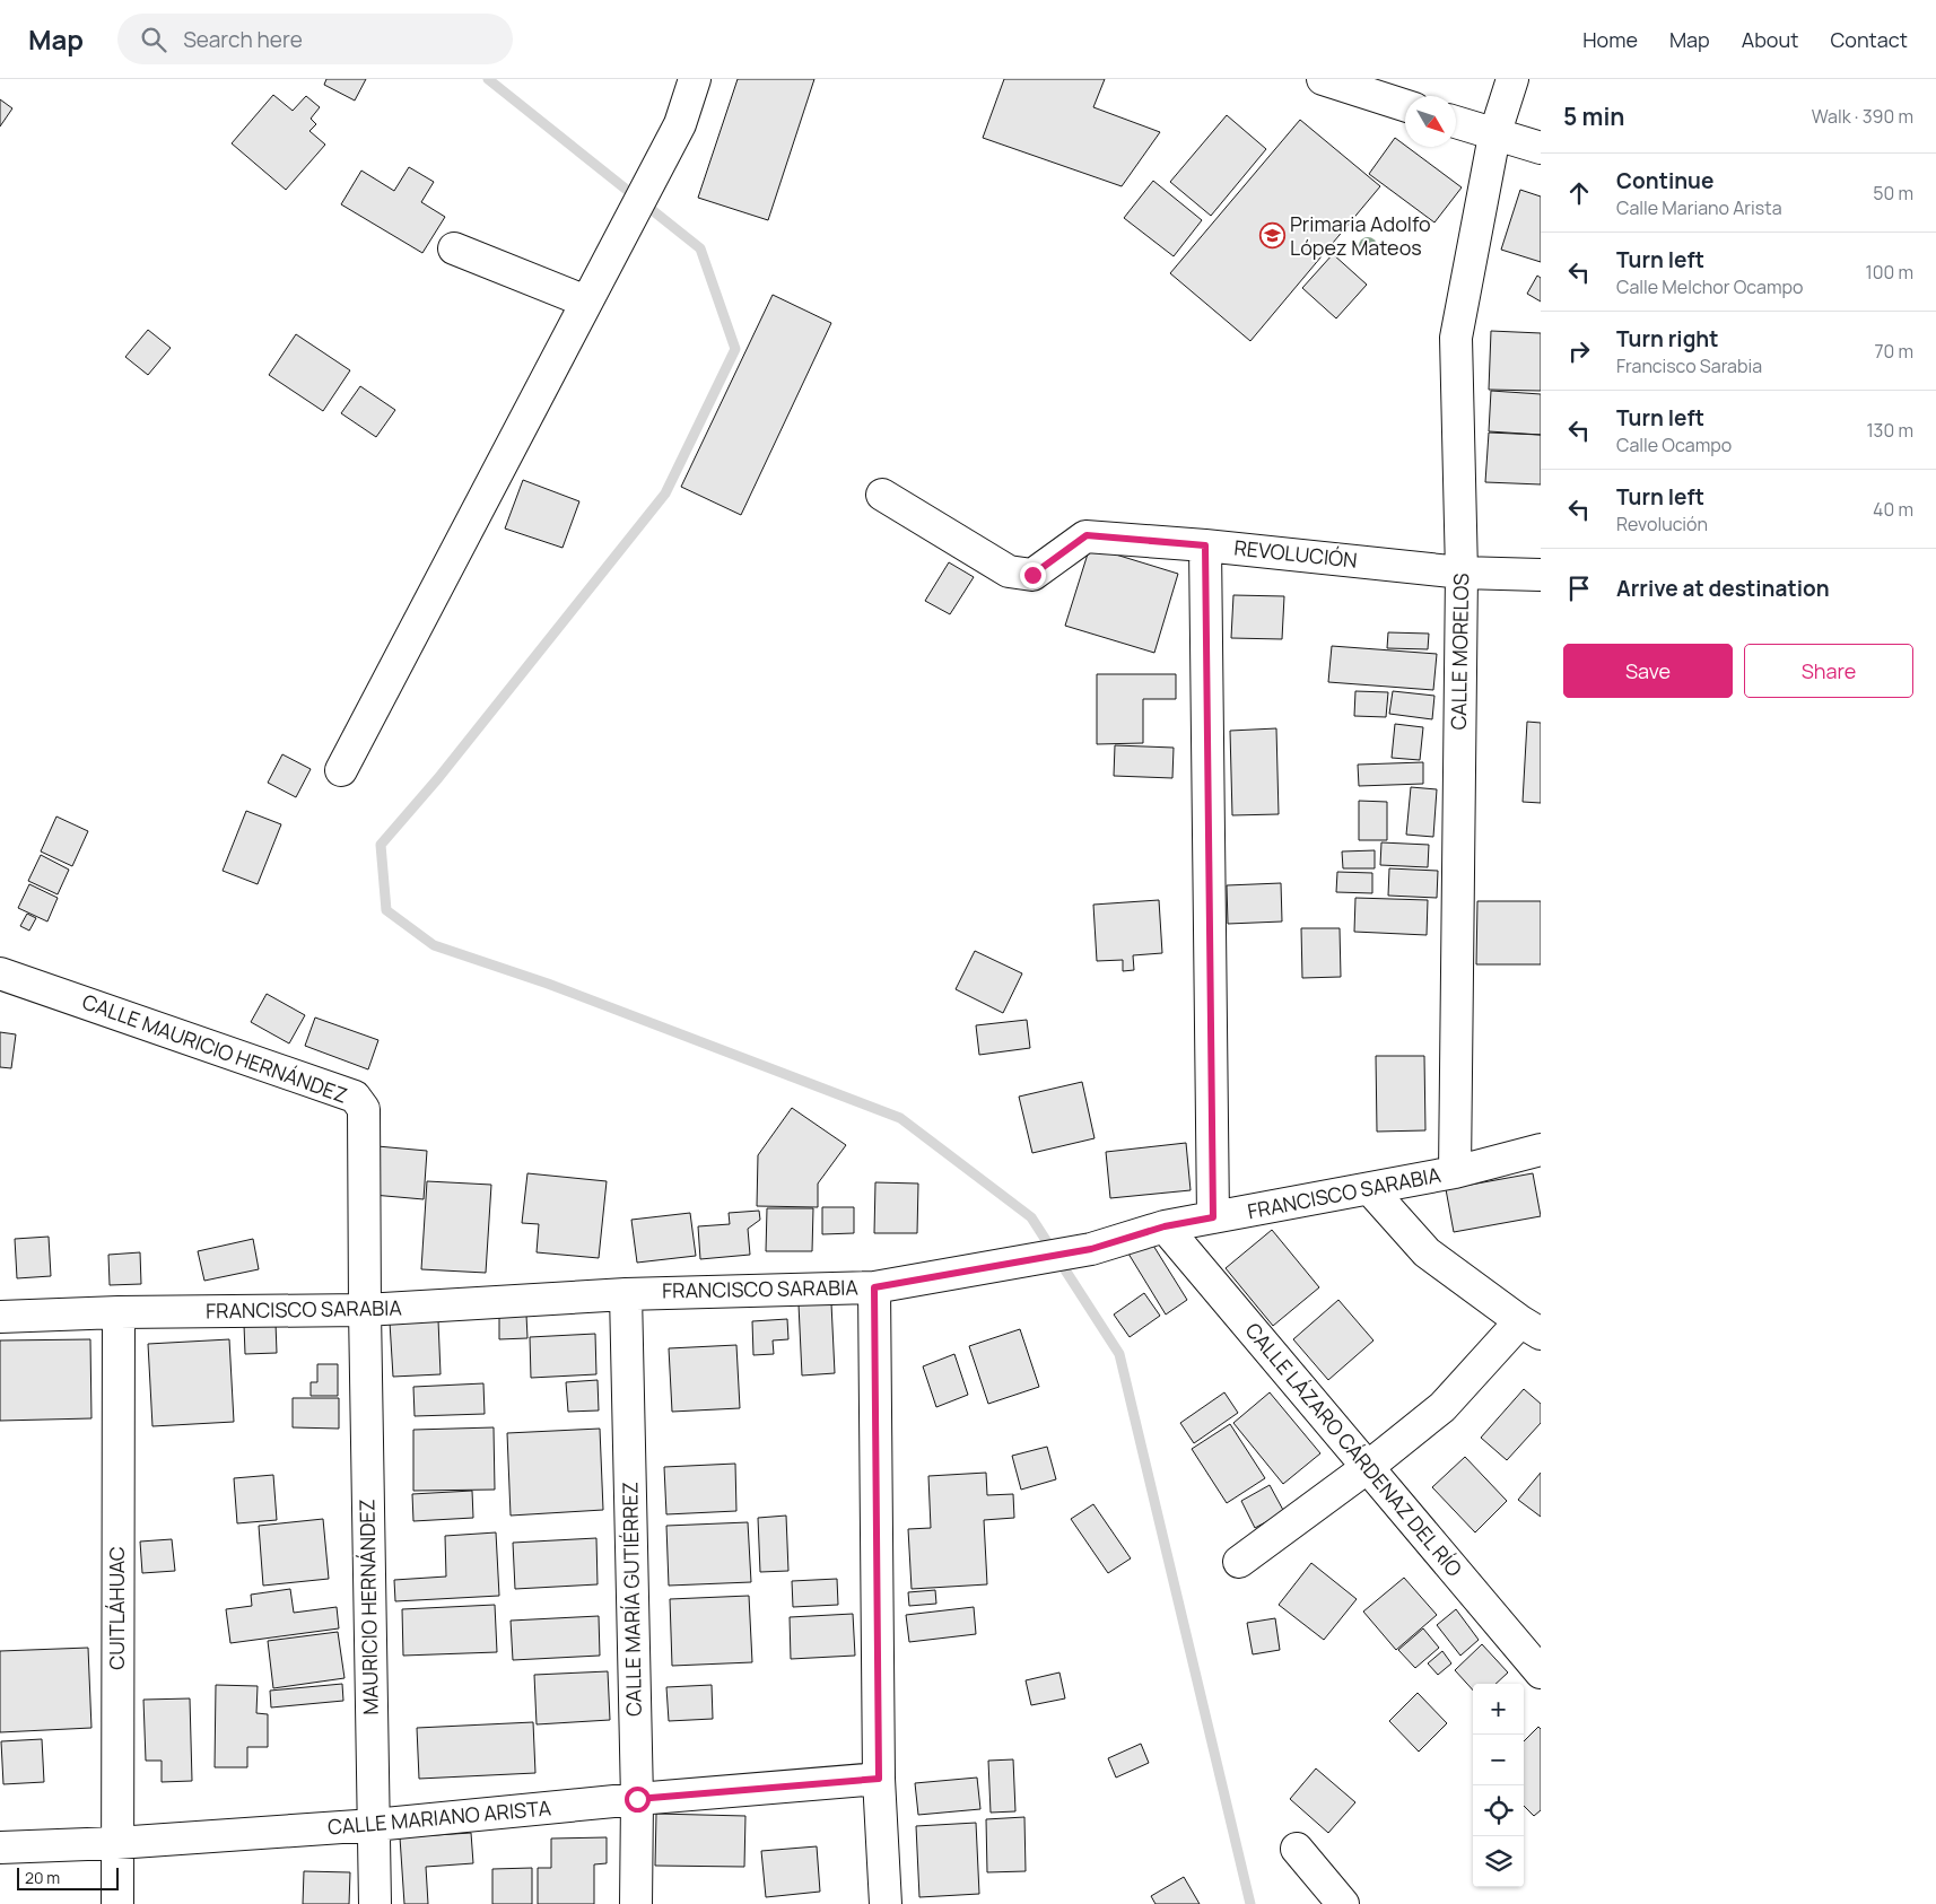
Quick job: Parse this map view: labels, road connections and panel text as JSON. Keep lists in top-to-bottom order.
{
  "streets": {
    "street": [
      "REVOLUCIÓN",
      "CALLE MORELOS",
      "CALLE MAURICIO HERNÁNDEZ",
      "FRANCISCO SARABIA",
      "CALLE LÁZARO CÁRDENAZ DEL RÍO",
      "CALLE MARÍA GUTIÉRREZ",
      "MAURICIO HERNÁNDEZ",
      "CUITLÁHUAC",
      "CALLE MARIANO ARISTA"
    ]
  },
  "crossings": [
    ["REVOLUCIÓN", "CALLE MORELOS"],
    ["CALLE MORELOS", "FRANCISCO SARABIA"],
    ["CALLE MAURICIO HERNÁNDEZ", "FRANCISCO SARABIA"],
    ["CALLE MAURICIO HERNÁNDEZ", "MAURICIO HERNÁNDEZ"],
    ["FRANCISCO SARABIA", "CALLE LÁZARO CÁRDENAZ DEL RÍO"],
    ["FRANCISCO SARABIA", "CALLE MARÍA GUTIÉRREZ"],
    ["FRANCISCO SARABIA", "MAURICIO HERNÁNDEZ"],
    ["FRANCISCO SARABIA", "CUITLÁHUAC"],
    ["CALLE MARÍA GUTIÉRREZ", "CALLE MARIANO ARISTA"],
    ["MAURICIO HERNÁNDEZ", "CALLE MARIANO ARISTA"],
    ["CUITLÁHUAC", "CALLE MARIANO ARISTA"]
  ],
  "places": {
    "school or university": ["Primaria Adolfo López Mateos"]
  },
  "scale_bar": "20 m",
  "north": "bottom right",
  "page": {
    "header": "Map",
    "search": "Search here",
    "nav": [
      "Home",
      "Map",
      "About",
      "Contact"
    ],
    "heading": ["5 min", "Walk · 390 m"],
    "list": [
      ["Continue", "Calle Mariano Arista", "50 m"],
      ["Turn left", "Calle Melchor Ocampo", "100 m"],
      ["Turn right", "Francisco Sarabia", "70 m"],
      ["Turn left", "Calle Ocampo", "130 m"],
      ["Turn left", "Revolución", "40 m"],
      "Arrive at destination"
    ],
    "buttons": ["Save", "Share"],
    "map_buttons": ["+", "−"],
    "scale": "20 m"
  }
}
